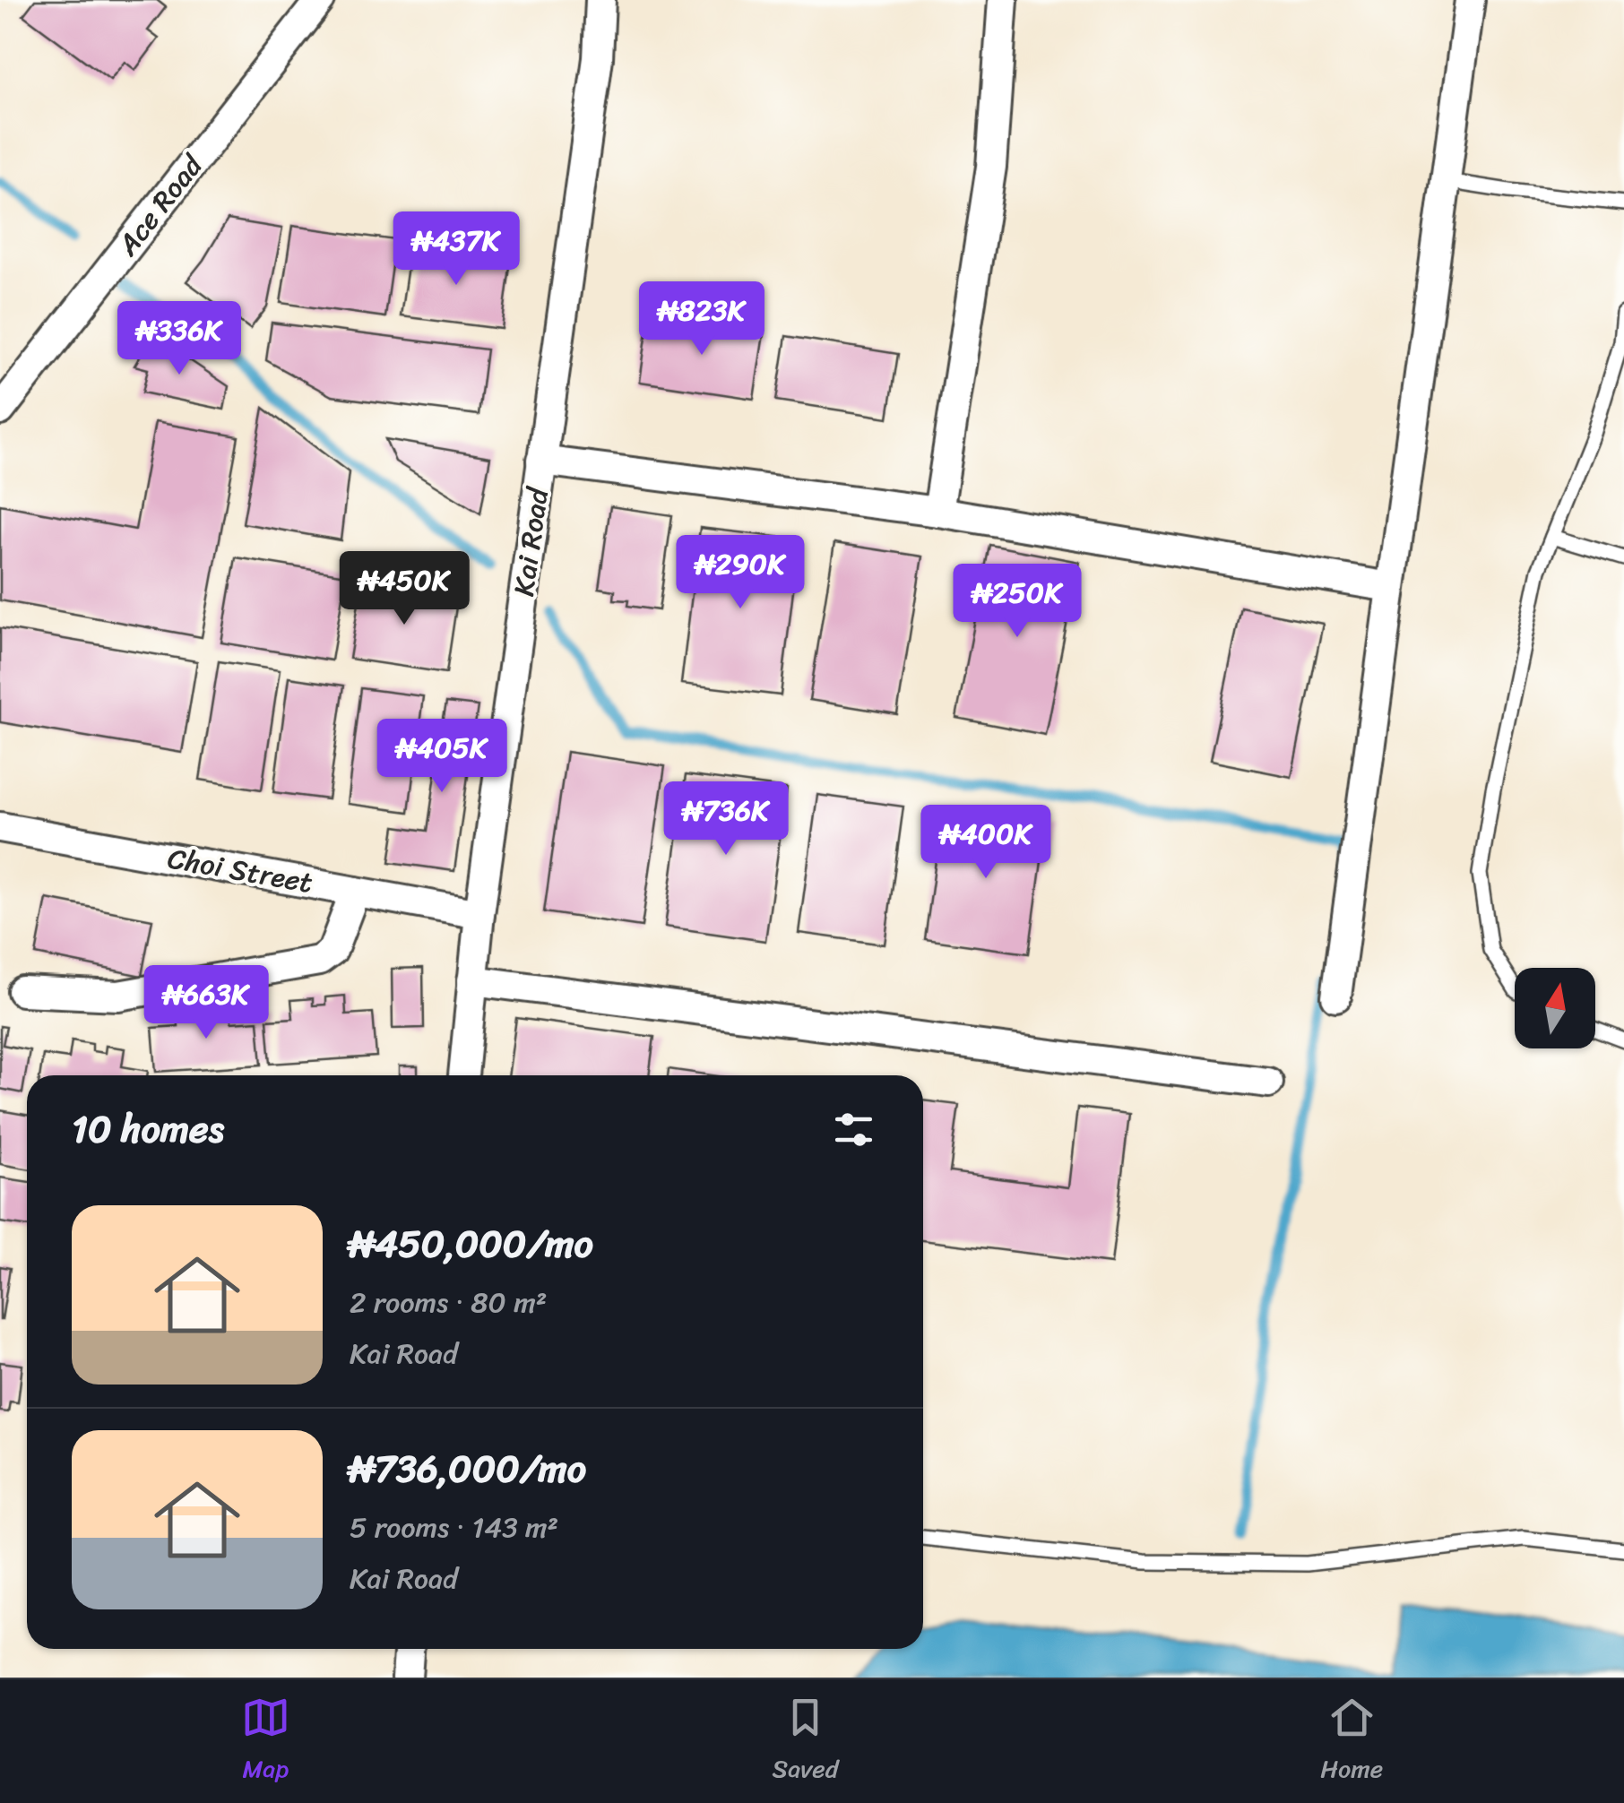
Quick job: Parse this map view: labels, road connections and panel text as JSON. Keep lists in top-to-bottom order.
{
  "streets": {
    "street": ["Ace Road", "Kai Road", "Choi Street"]
  },
  "crossings": [
    ["Kai Road", "Choi Street"]
  ],
  "north": "top",
  "page": {
    "price": [
      "₦437K",
      "₦823K",
      "₦336K",
      "₦290K",
      "₦450K",
      "₦250K",
      "₦405K",
      "₦736K",
      "₦400K",
      "₦663K"
    ],
    "heading": "10 homes",
    "list": [
      {
        "name": "₦450,000/mo",
        "note": "2 rooms · 80 m² · Kai Road"
      },
      {
        "name": "₦736,000/mo",
        "note": "5 rooms · 143 m² · Kai Road"
      }
    ],
    "tabs": ["Map", "Saved", "Home"]
  }
}
